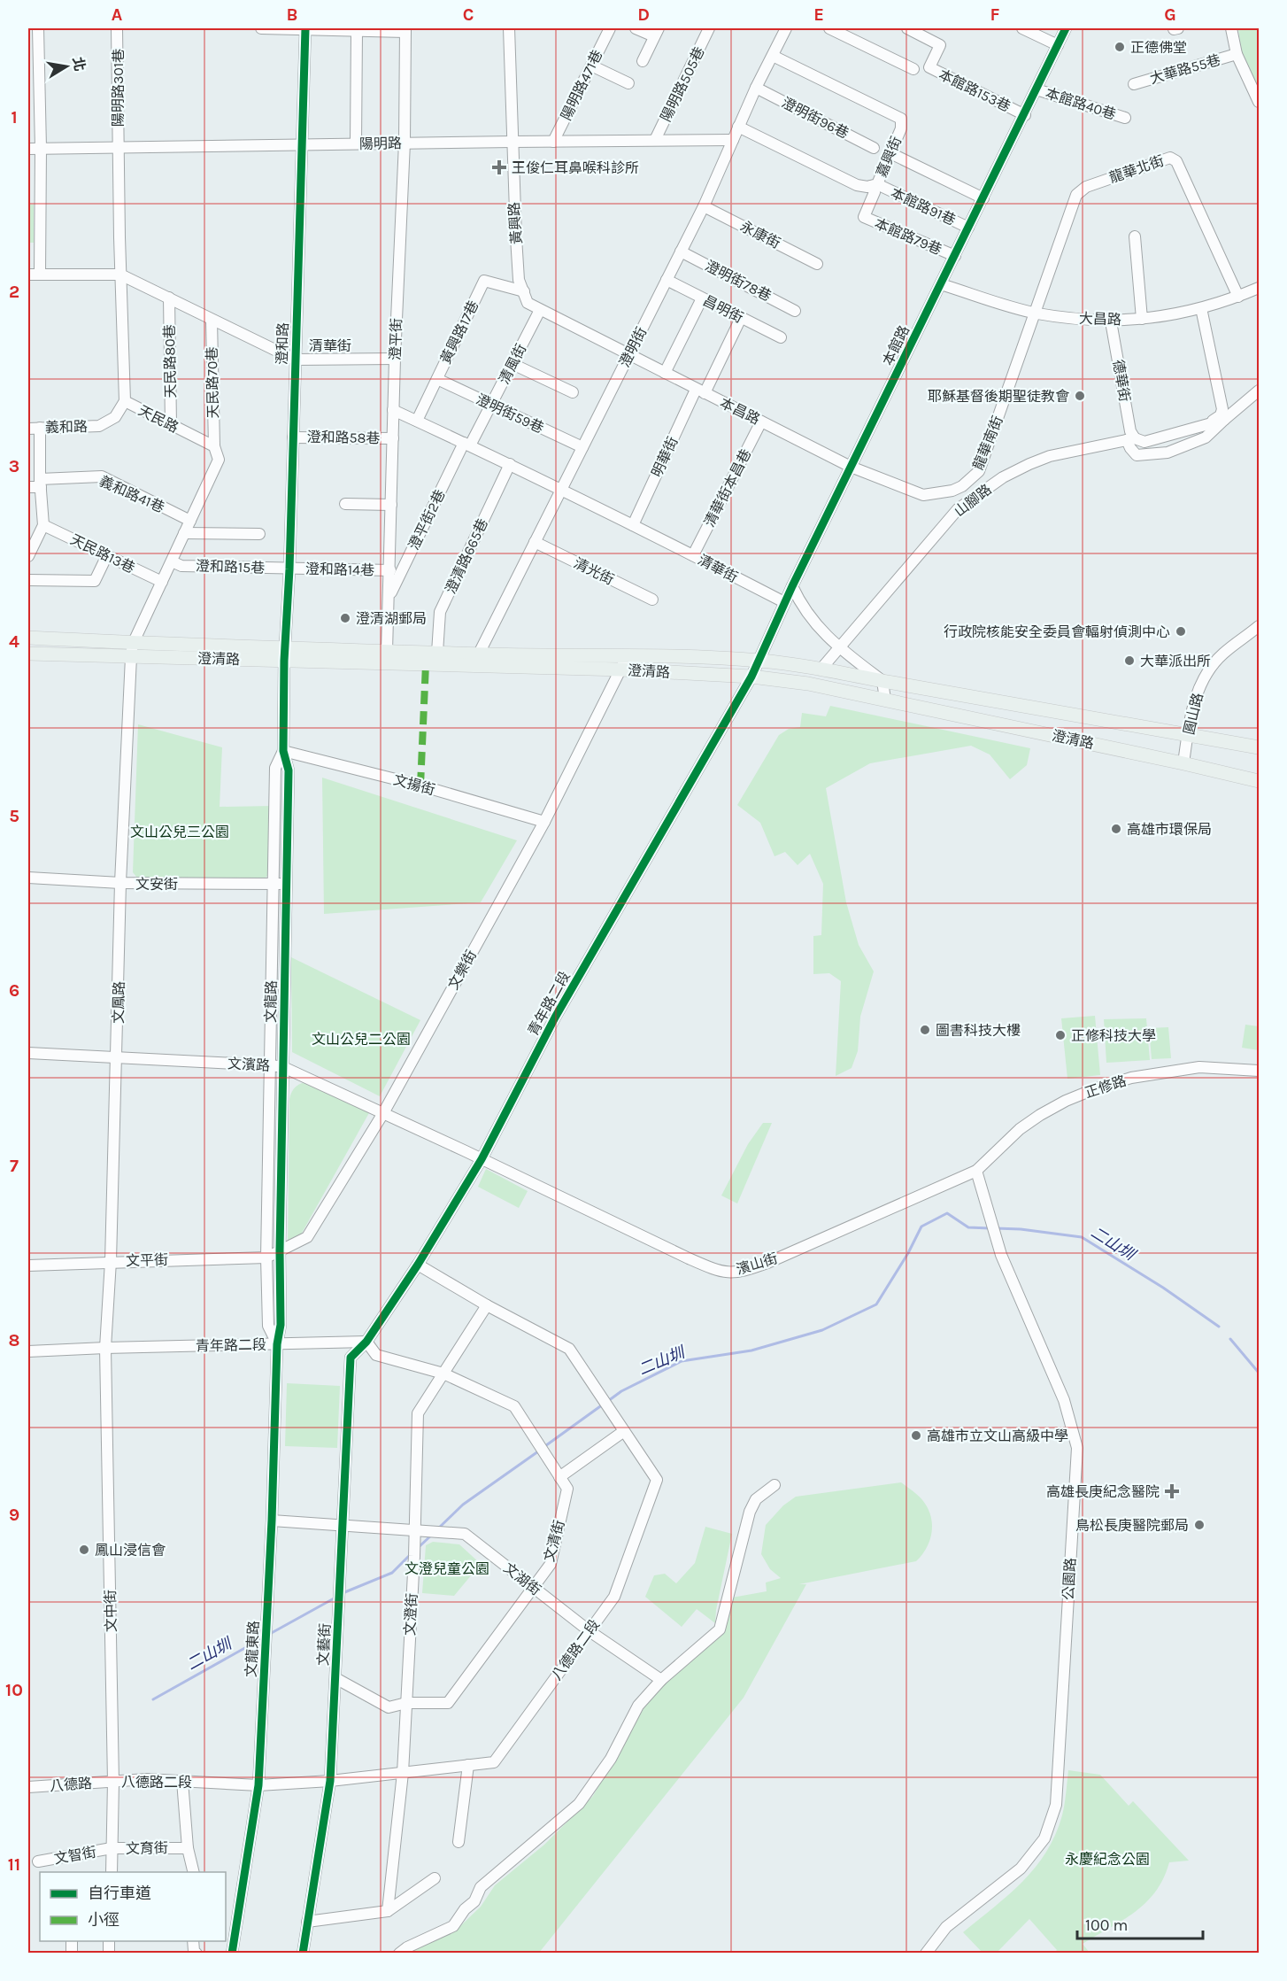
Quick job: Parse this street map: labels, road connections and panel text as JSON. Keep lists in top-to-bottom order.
{
  "streets": {
    "main road": ["澄清路"],
    "street": [
      "大華路55巷",
      "陽明路505巷",
      "陽明路471巷",
      "陽明路301巷",
      "本館路153巷",
      "本館路40巷",
      "澄明街96巷",
      "陽明路",
      "嘉興街",
      "龍華北街",
      "本館路91巷",
      "黃興路",
      "永康街",
      "本館路79巷",
      "澄明街78巷",
      "昌明街",
      "大昌路",
      "黃興路17巷",
      "澄平街",
      "澄和路",
      "清華街",
      "本館路",
      "澄明街",
      "天民路80巷",
      "清風街",
      "德華街",
      "天民路70巷",
      "本昌路",
      "澄明街59巷",
      "天民路",
      "義和路",
      "澄和路58巷",
      "龍華南街",
      "明華街",
      "清華街本昌巷",
      "義和路41巷",
      "山腳路",
      "澄平街2巷",
      "天民路13巷",
      "澄清路665巷",
      "澄和路15巷",
      "澄和路14巷",
      "清光街",
      "圓山路",
      "文揚街",
      "文安街",
      "文樂街",
      "文龍路",
      "文鳳路",
      "青年路二段",
      "文濱路",
      "正修路",
      "文平街",
      "濱山街",
      "文清街",
      "文湖街",
      "公園路",
      "文中街",
      "文澄街",
      "文藝街",
      "文龍東路",
      "八德路二段",
      "八德路",
      "文育街",
      "文智街"
    ]
  },
  "crossings": [
    ["陽明路505巷", "陽明路"],
    ["陽明路471巷", "陽明路"],
    ["陽明路301巷", "陽明路"],
    ["陽明路301巷", "天民路"],
    ["本館路153巷", "本館路"],
    ["本館路40巷", "本館路"],
    ["澄明街96巷", "澄明街"],
    ["陽明路", "黃興路"],
    ["陽明路", "澄平街"],
    ["陽明路", "澄和路"],
    ["陽明路", "澄明街"],
    ["陽明路", "天民路"],
    ["嘉興街", "本館路91巷"],
    ["嘉興街", "本館路79巷"],
    ["嘉興街", "澄明街"],
    ["龍華北街", "大昌路"],
    ["龍華北街", "龍華南街"],
    ["本館路91巷", "本館路79巷"],
    ["本館路91巷", "本館路"],
    ["黃興路", "黃興路17巷"],
    ["黃興路", "澄明街"],
    ["黃興路", "清風街"],
    ["黃興路", "本昌路"],
    ["永康街", "澄明街"],
    ["本館路79巷", "本館路"],
    ["澄明街78巷", "澄明街"],
    ["昌明街", "澄明街"],
    ["昌明街", "明華街"],
    ["大昌路", "本館路"],
    ["大昌路", "德華街"],
    ["大昌路", "龍華南街"],
    ["黃興路17巷", "清華街"],
    ["黃興路17巷", "澄明街59巷"],
    ["澄平街", "清華街"],
    ["澄平街", "澄和路58巷"],
    ["澄平街", "澄平街2巷"],
    ["澄平街", "澄和路14巷"],
    ["澄平街", "澄清路"],
    ["澄和路", "清華街"],
    ["澄和路", "澄和路58巷"],
    ["澄和路", "澄和路15巷"],
    ["澄和路", "澄和路14巷"],
    ["澄和路", "澄清路"],
    ["澄和路", "文龍路"],
    ["清華街", "本館路"],
    ["清華街", "澄明街"],
    ["清華街", "天民路80巷"],
    ["清華街", "清風街"],
    ["清華街", "天民路70巷"],
    ["清華街", "天民路"],
    ["清華街", "明華街"],
    ["清華街", "清華街本昌巷"],
    ["清華街", "澄平街2巷"],
    ["清華街", "澄清路665巷"],
    ["本館路", "本昌路"],
    ["本館路", "龍華南街"],
    ["本館路", "澄清路"],
    ["本館路", "青年路二段"],
    ["澄明街", "本昌路"],
    ["澄明街", "澄明街59巷"],
    ["澄明街", "清光街"],
    ["澄明街", "澄清路"],
    ["天民路80巷", "天民路"],
    ["清風街", "澄明街59巷"],
    ["清風街", "澄平街2巷"],
    ["德華街", "山腳路"],
    ["天民路70巷", "天民路"],
    ["本昌路", "龍華南街"],
    ["本昌路", "明華街"],
    ["本昌路", "清華街本昌巷"],
    ["天民路", "義和路"],
    ["山腳路", "澄清路"],
    ["澄清路665巷", "澄清路"],
    ["澄和路15巷", "澄和路14巷"],
    ["澄清路", "圓山路"],
    ["澄清路", "文樂街"],
    ["澄清路", "文龍路"],
    ["澄清路", "文鳳路"],
    ["澄清路", "青年路二段"],
    ["文揚街", "文樂街"],
    ["文揚街", "文龍路"],
    ["文安街", "文龍路"],
    ["文安街", "文鳳路"],
    ["文樂街", "文龍路"],
    ["文樂街", "文濱路"],
    ["文樂街", "文平街"],
    ["文龍路", "青年路二段"],
    ["文龍路", "文濱路"],
    ["文龍路", "文平街"],
    ["文龍路", "文龍東路"],
    ["文鳳路", "青年路二段"],
    ["文鳳路", "文濱路"],
    ["文鳳路", "文平街"],
    ["文鳳路", "文中街"],
    ["青年路二段", "文濱路"],
    ["青年路二段", "濱山街"],
    ["青年路二段", "文清街"],
    ["青年路二段", "文中街"],
    ["青年路二段", "文藝街"],
    ["青年路二段", "文龍東路"],
    ["青年路二段", "八德路二段"],
    ["文濱路", "濱山街"],
    ["正修路", "濱山街"],
    ["正修路", "公園路"],
    ["濱山街", "公園路"],
    ["文清街", "文湖街"],
    ["文清街", "文澄街"],
    ["文清街", "文藝街"],
    ["文湖街", "文澄街"],
    ["文湖街", "文藝街"],
    ["文湖街", "文龍東路"],
    ["文湖街", "八德路二段"],
    ["文中街", "八德路二段"],
    ["文中街", "八德路"],
    ["文中街", "文育街"],
    ["文中街", "文智街"],
    ["文澄街", "八德路二段"],
    ["文藝街", "八德路二段"],
    ["文龍東路", "八德路二段"],
    ["八德路二段", "八德路"],
    ["文育街", "文智街"]
  ],
  "water": ["二山圳"],
  "parks": [
    "文山公兒三公園",
    "文山公兒二公園",
    "文澄兒童公園",
    "永慶紀念公園"
  ],
  "places": {
    "other": [
      "正德佛堂",
      "耶穌基督後期聖徒教會",
      "澄清湖郵局",
      "行政院核能安全委員會輻射偵測中心",
      "大華派出所",
      "高雄市環保局",
      "圖書科技大樓",
      "正修科技大學",
      "高雄市立文山高級中學",
      "鳥松長庚醫院郵局",
      "鳳山浸信會"
    ],
    "health": ["王俊仁耳鼻喉科診所", "高雄長庚紀念醫院"]
  },
  "legend": ["自行車道", "小徑"],
  "scale_bar": "100 m",
  "north": "right",
  "grid": {
    "columns": [
      "A",
      "B",
      "C",
      "D",
      "E",
      "F",
      "G"
    ],
    "rows": [
      "1",
      "2",
      "3",
      "4",
      "5",
      "6",
      "7",
      "8",
      "9",
      "10",
      "11"
    ]
  }
}
